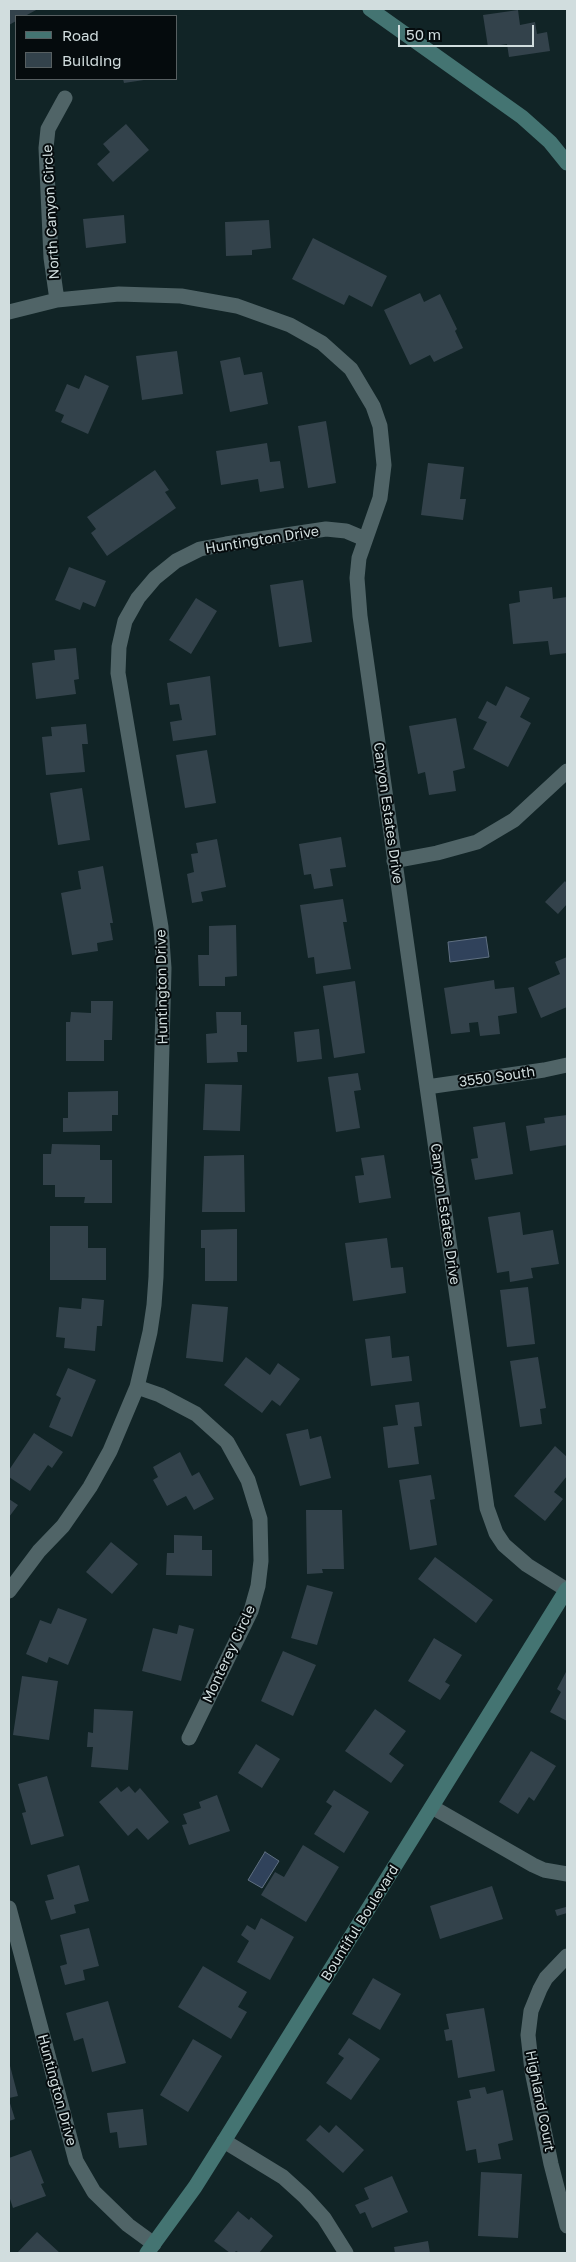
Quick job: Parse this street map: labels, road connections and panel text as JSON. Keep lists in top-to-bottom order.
{
  "streets": {
    "main road": ["Bountiful Boulevard"],
    "street": [
      "North Canyon Circle",
      "Huntington Drive",
      "Canyon Estates Drive",
      "3550 South",
      "Monterey Circle",
      "Highland Court"
    ]
  },
  "crossings": [
    ["North Canyon Circle", "Canyon Estates Drive"],
    ["Huntington Drive", "Canyon Estates Drive"],
    ["Huntington Drive", "Monterey Circle"],
    ["Huntington Drive", "Bountiful Boulevard"],
    ["Canyon Estates Drive", "3550 South"],
    ["Canyon Estates Drive", "Bountiful Boulevard"]
  ],
  "legend": ["Road", "Building"],
  "scale_bar": "50 m"
}
